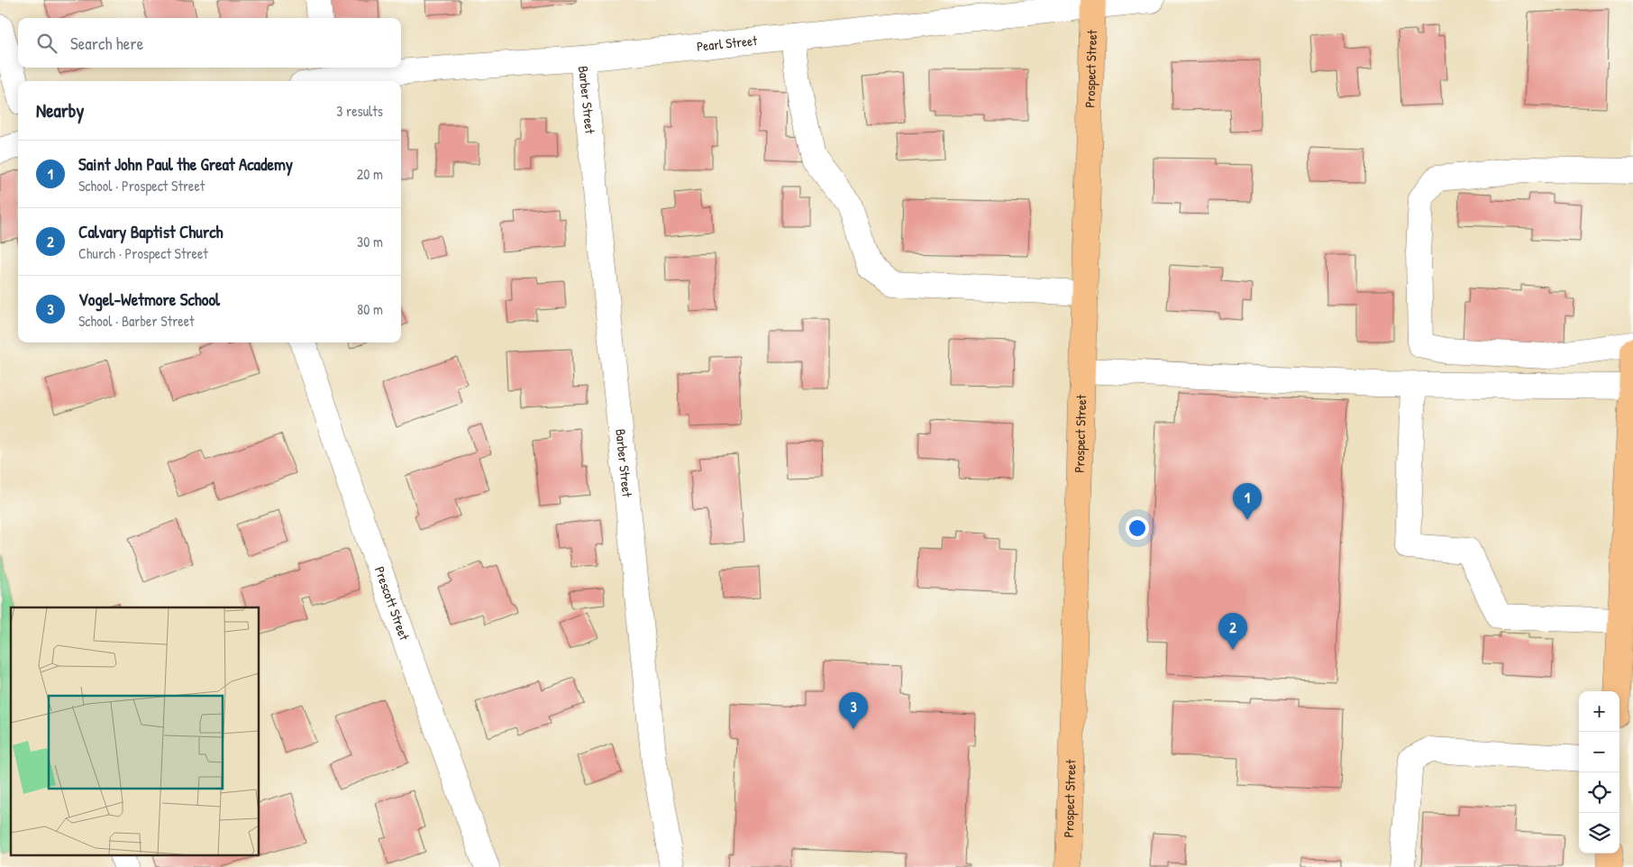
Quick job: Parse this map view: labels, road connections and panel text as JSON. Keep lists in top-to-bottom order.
{
  "streets": {
    "main road": ["Prospect Street"],
    "street": ["Pearl Street", "Barber Street", "Prescott Street"]
  },
  "crossings": [
    ["Pearl Street", "Prospect Street"],
    ["Pearl Street", "Barber Street"]
  ],
  "page": {
    "search": "Search here",
    "heading": ["Nearby", "3 results"],
    "list": [
      {
        "mark": "1",
        "name": "Saint John Paul the Great Academy",
        "note": "School · Prospect Street",
        "value": "20 m"
      },
      {
        "mark": "2",
        "name": "Calvary Baptist Church",
        "note": "Church · Prospect Street",
        "value": "30 m"
      },
      {
        "mark": "3",
        "name": "Vogel-Wetmore School",
        "note": "School · Barber Street",
        "value": "80 m"
      }
    ],
    "pins": ["1", "2", "3"],
    "map_buttons": ["+", "−"]
  }
}
